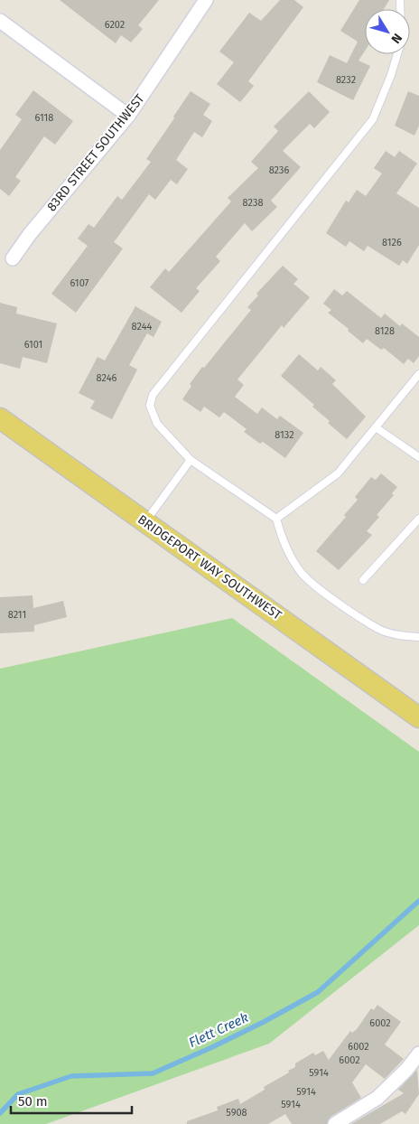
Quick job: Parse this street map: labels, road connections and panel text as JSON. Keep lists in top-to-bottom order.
{
  "streets": {
    "main road": ["BRIDGEPORT WAY SOUTHWEST"],
    "street": ["83RD STREET SOUTHWEST"]
  },
  "water": ["Flett Creek"],
  "house_numbers": [
    "6202",
    "8232",
    "6118",
    "8236",
    "8238",
    "8126",
    "6107",
    "8244",
    "8128",
    "6101",
    "8246",
    "8132",
    "8211",
    "6002",
    "6002",
    "6002",
    "5914",
    "5914",
    "5914",
    "5908"
  ],
  "scale_bar": "50 m",
  "north": "bottom right"
}
